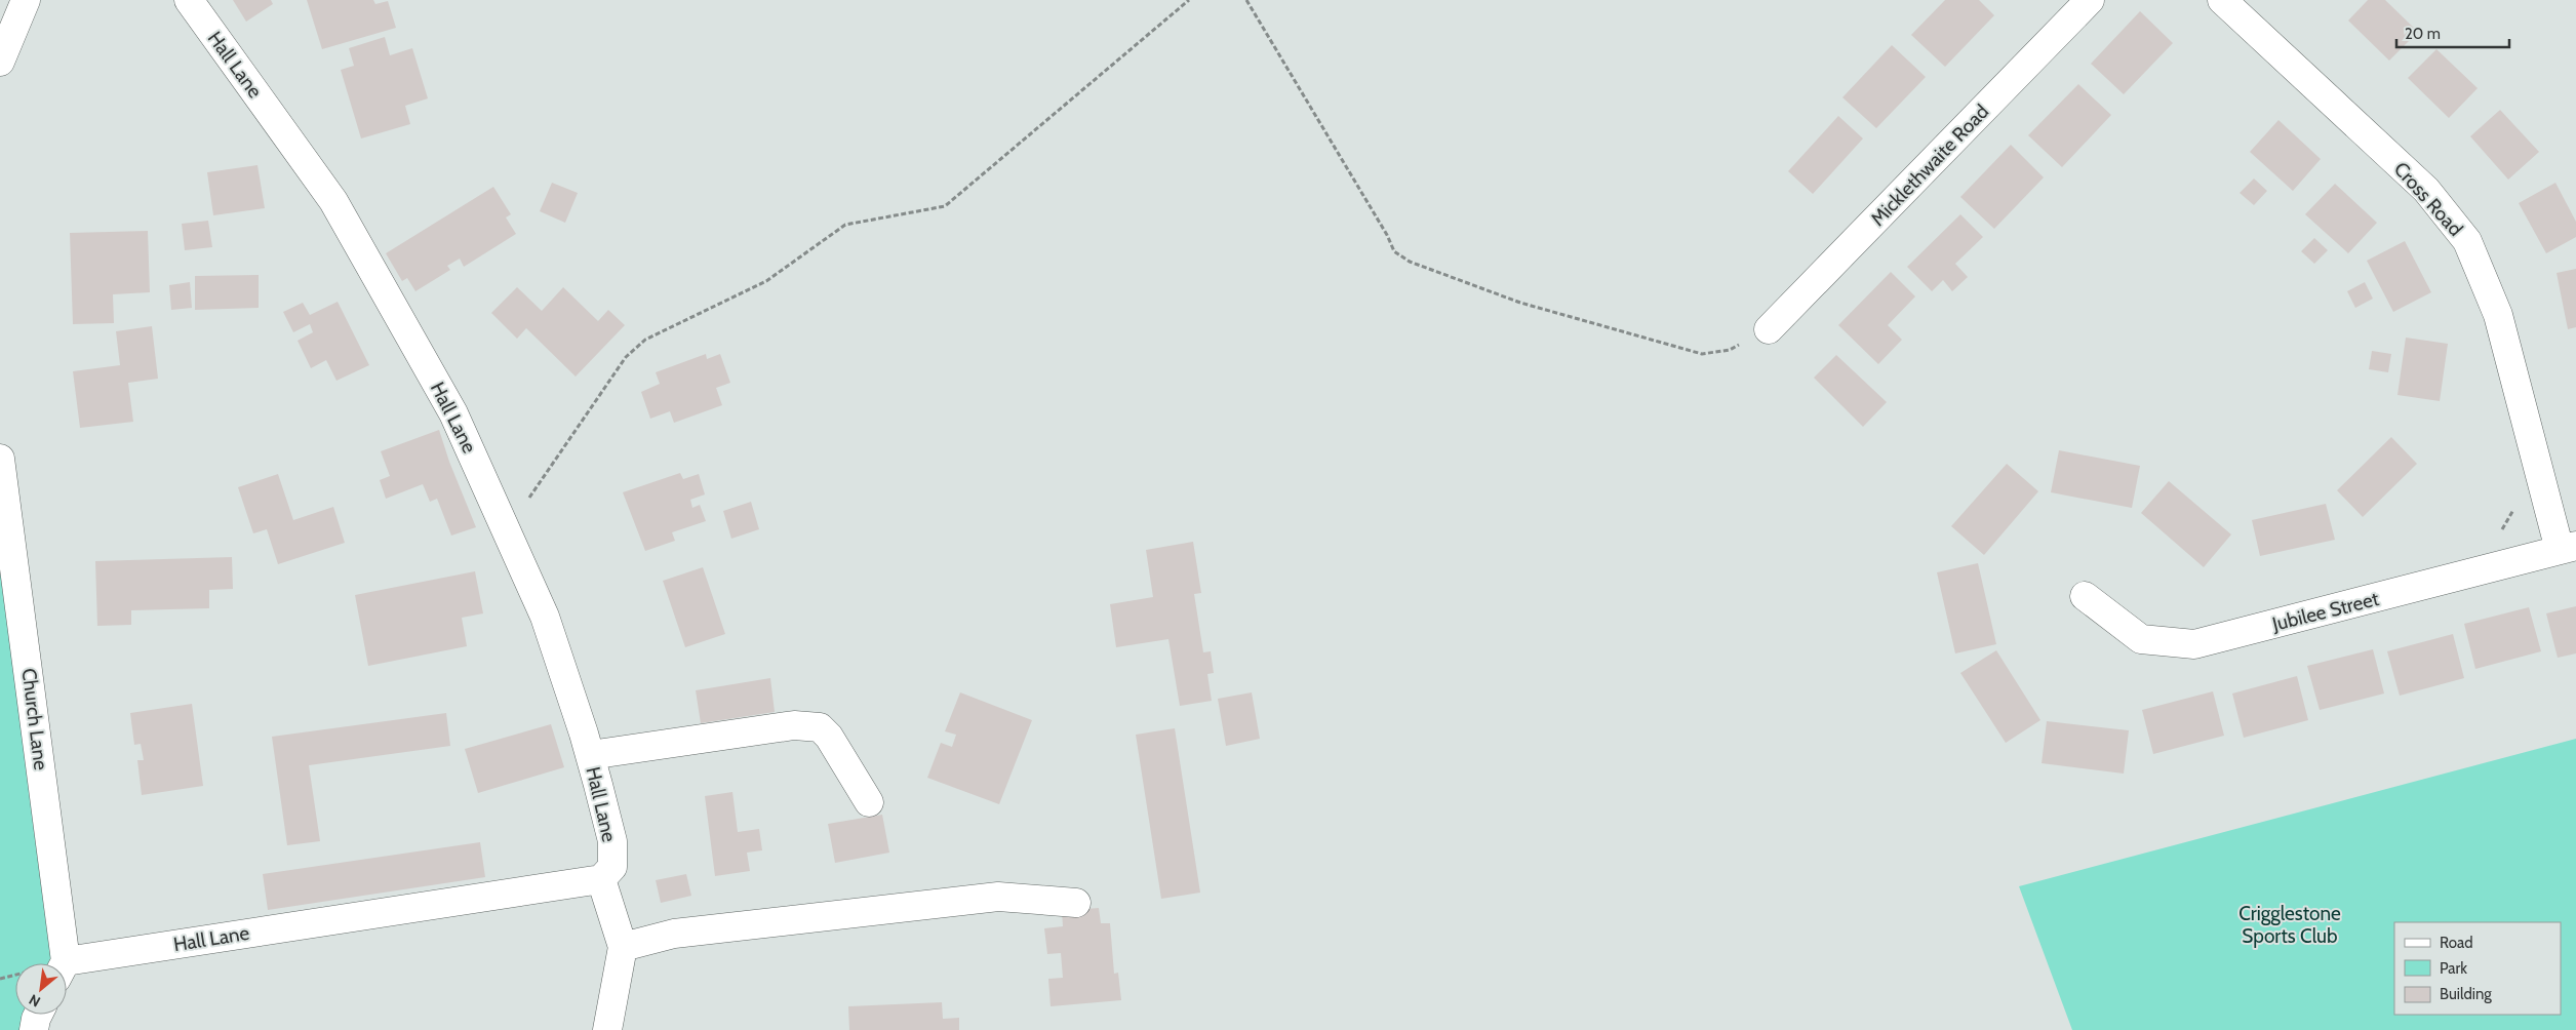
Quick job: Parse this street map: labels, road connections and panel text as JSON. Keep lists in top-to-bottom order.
{
  "streets": {
    "street": [
      "Hall Lane",
      "Micklethwaite Road",
      "Cross Road",
      "Jubilee Street",
      "Church Lane"
    ]
  },
  "crossings": [
    ["Cross Road", "Jubilee Street"]
  ],
  "parks": ["Crigglestone Sports Club"],
  "legend": ["Road", "Park", "Building"],
  "scale_bar": "20 m",
  "north": "bottom left"
}
